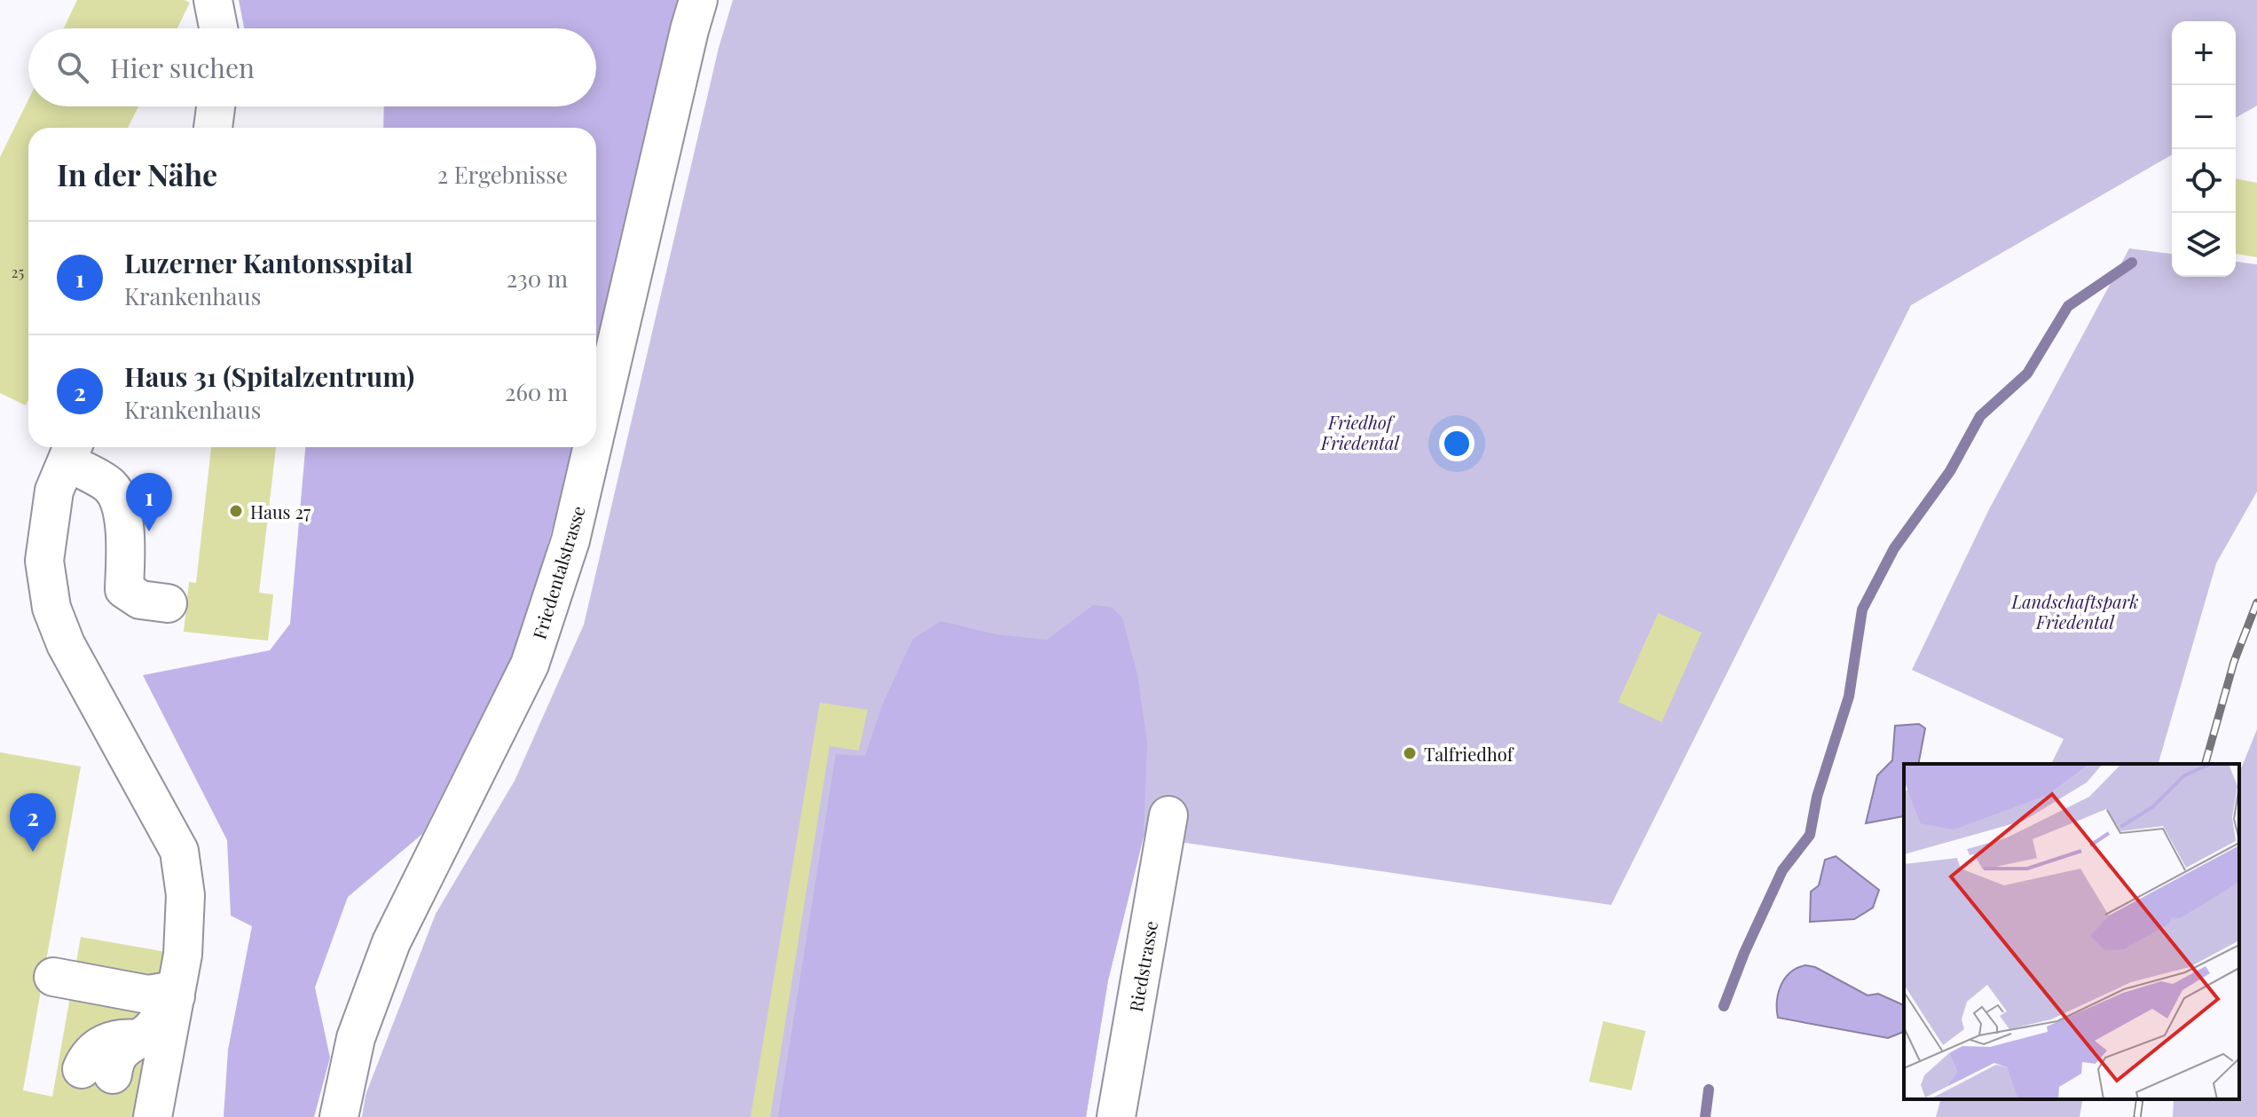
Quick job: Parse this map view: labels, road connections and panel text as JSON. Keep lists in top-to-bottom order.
{
  "streets": {
    "street": ["Friedentalstrasse", "Riedstrasse"]
  },
  "parks": ["Friedhof Friedental", "Landschaftspark Friedental"],
  "places": ["Haus 27", "Talfriedhof"],
  "house_numbers": ["25"],
  "page": {
    "map_buttons": ["+", "−"],
    "search": "Hier suchen",
    "heading": ["In der Nähe", "2 Ergebnisse"],
    "list": [
      {
        "mark": "1",
        "name": "Luzerner Kantonsspital",
        "note": "Krankenhaus",
        "value": "230 m"
      },
      {
        "mark": "2",
        "name": "Haus 31 (Spitalzentrum)",
        "note": "Krankenhaus",
        "value": "260 m"
      }
    ],
    "pins": ["1", "2"]
  }
}
